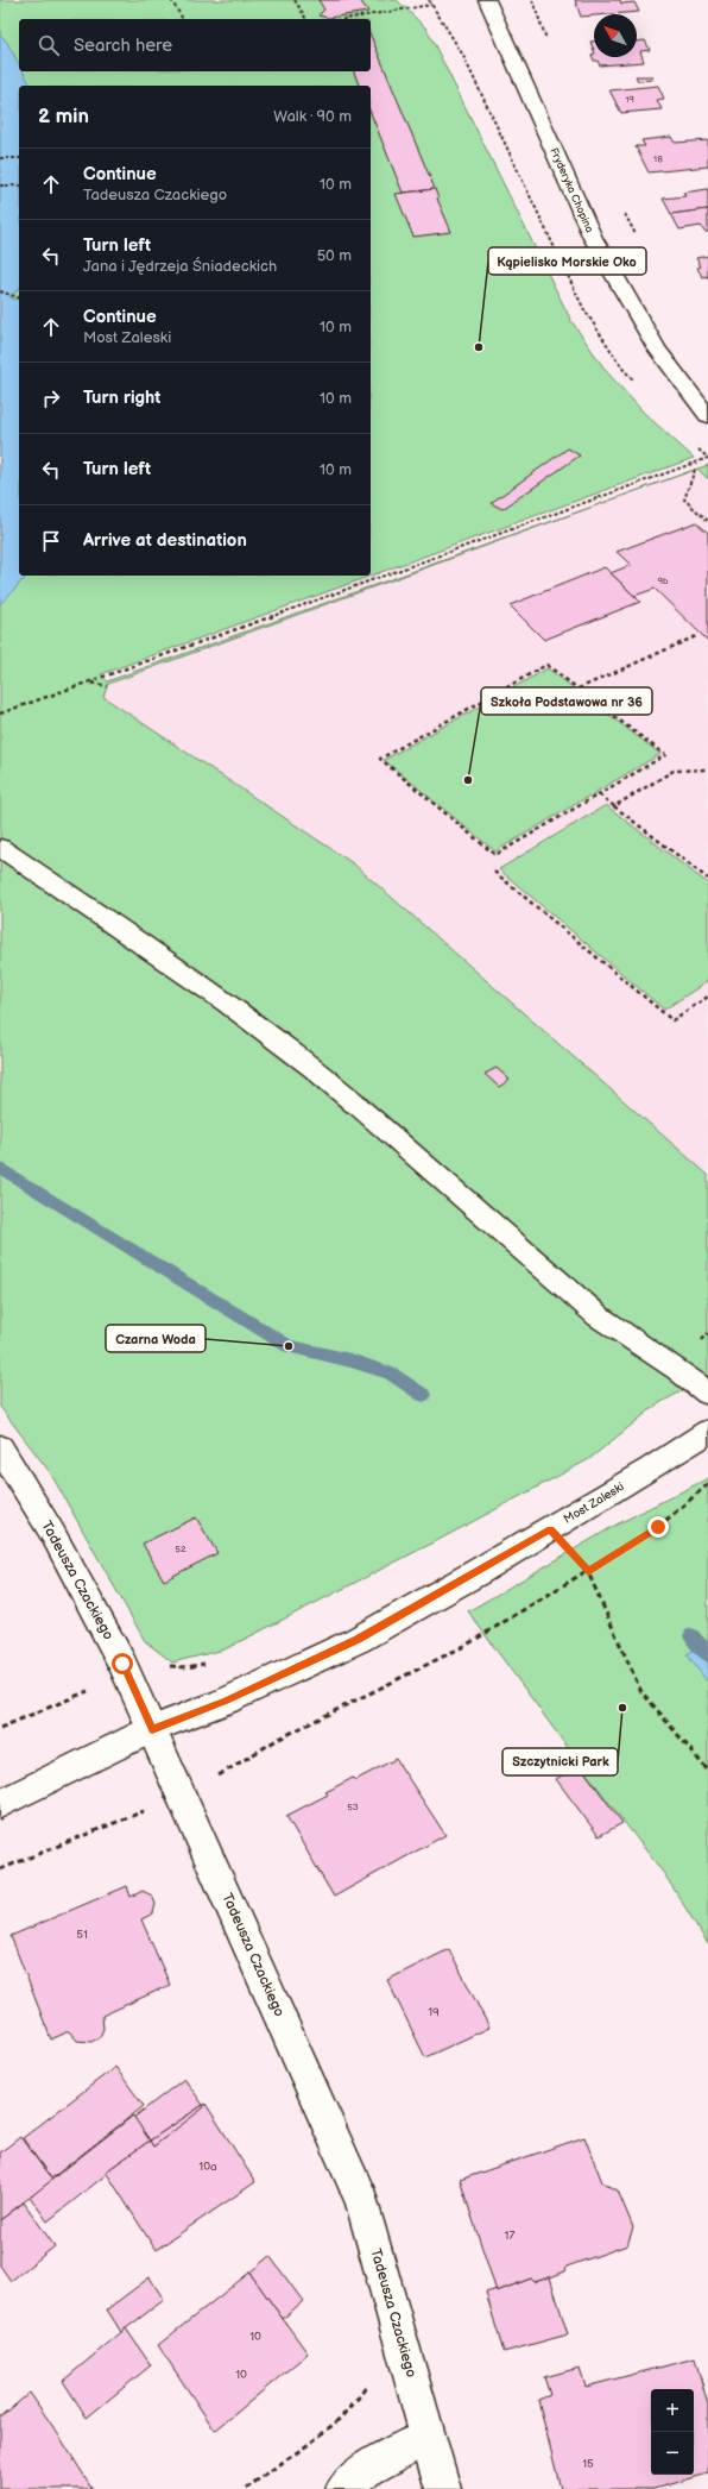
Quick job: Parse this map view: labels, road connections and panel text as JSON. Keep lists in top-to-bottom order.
{
  "streets": {
    "street": ["Fryderyka Chopina", "Most Zaleski", "Tadeusza Czackiego"]
  },
  "crossings": [
    ["Most Zaleski", "Tadeusza Czackiego"]
  ],
  "places": [
    "Kąpielisko Morskie Oko",
    "Szkoła Podstawowa nr 36",
    "Czarna Woda",
    "Szczytnicki Park"
  ],
  "house_numbers": [
    "19",
    "18",
    "9b",
    "52",
    "53",
    "51",
    "19",
    "10a",
    "17",
    "10",
    "10",
    "15"
  ],
  "north": "top left",
  "page": {
    "search": "Search here",
    "heading": ["2 min", "Walk · 90 m"],
    "list": [
      ["Continue", "Tadeusza Czackiego", "10 m"],
      ["Turn left", "Jana i Jędrzeja Śniadeckich", "50 m"],
      ["Continue", "Most Zaleski", "10 m"],
      ["Turn right", "10 m"],
      ["Turn left", "10 m"],
      "Arrive at destination"
    ],
    "map_buttons": ["+", "−"]
  }
}
